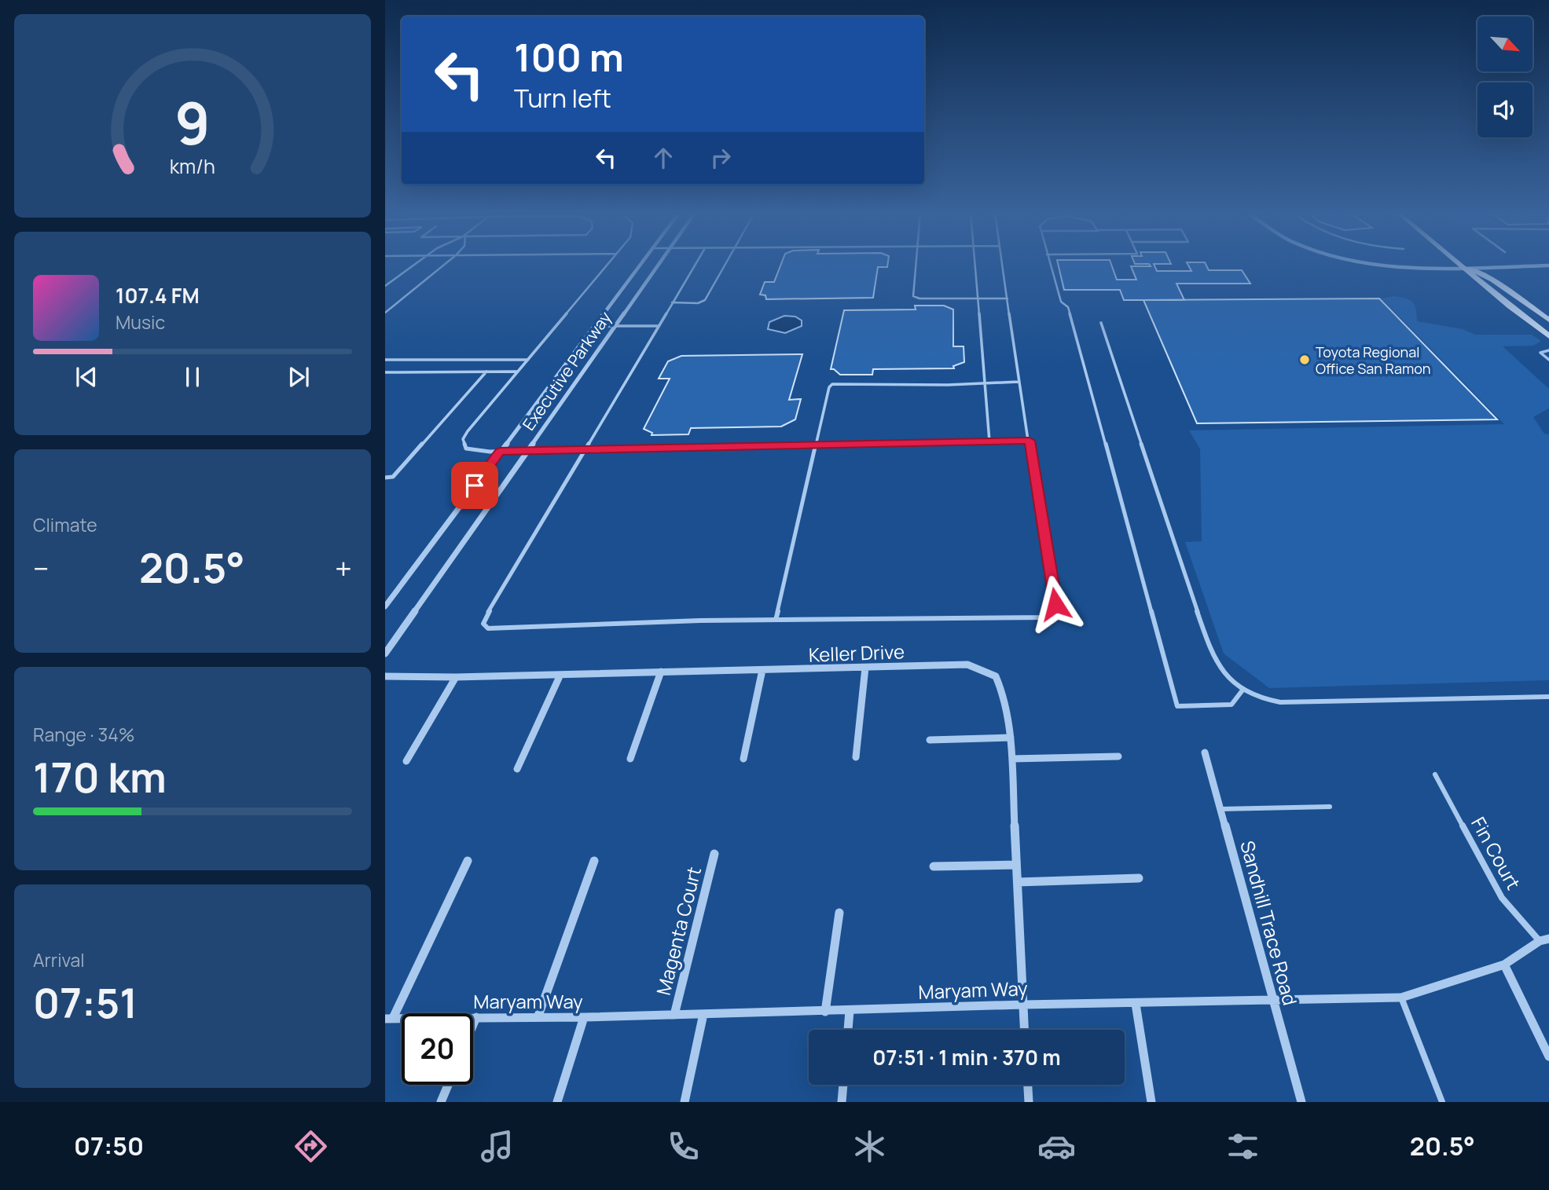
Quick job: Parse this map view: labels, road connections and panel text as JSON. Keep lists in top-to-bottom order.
{
  "streets": {
    "street": [
      "Executive Parkway",
      "Keller Drive",
      "Sandhill Trace Road",
      "Magenta Court",
      "Maryam Way"
    ],
    "lane": ["Fin Court"]
  },
  "crossings": [
    ["Keller Drive", "Maryam Way"],
    ["Fin Court", "Maryam Way"],
    ["Sandhill Trace Road", "Maryam Way"],
    ["Magenta Court", "Maryam Way"]
  ],
  "places": ["Toyota Regional Office San Ramon"],
  "north": "bottom right",
  "page": {
    "turn": ["100 m", "Turn left"],
    "song": ["107.4 FM", "Music"],
    "tile": [
      "Climate",
      ["Range · 34%", "170 km"],
      ["Arrival", "07:51"]
    ],
    "heat": ["−", "20.5°", "+"],
    "limit": "20",
    "trip": "07:51 · 1 min · 370 m",
    "tabs": ["07:50", "20.5°"],
    "gauge": ["9", "km/h"]
  }
}
